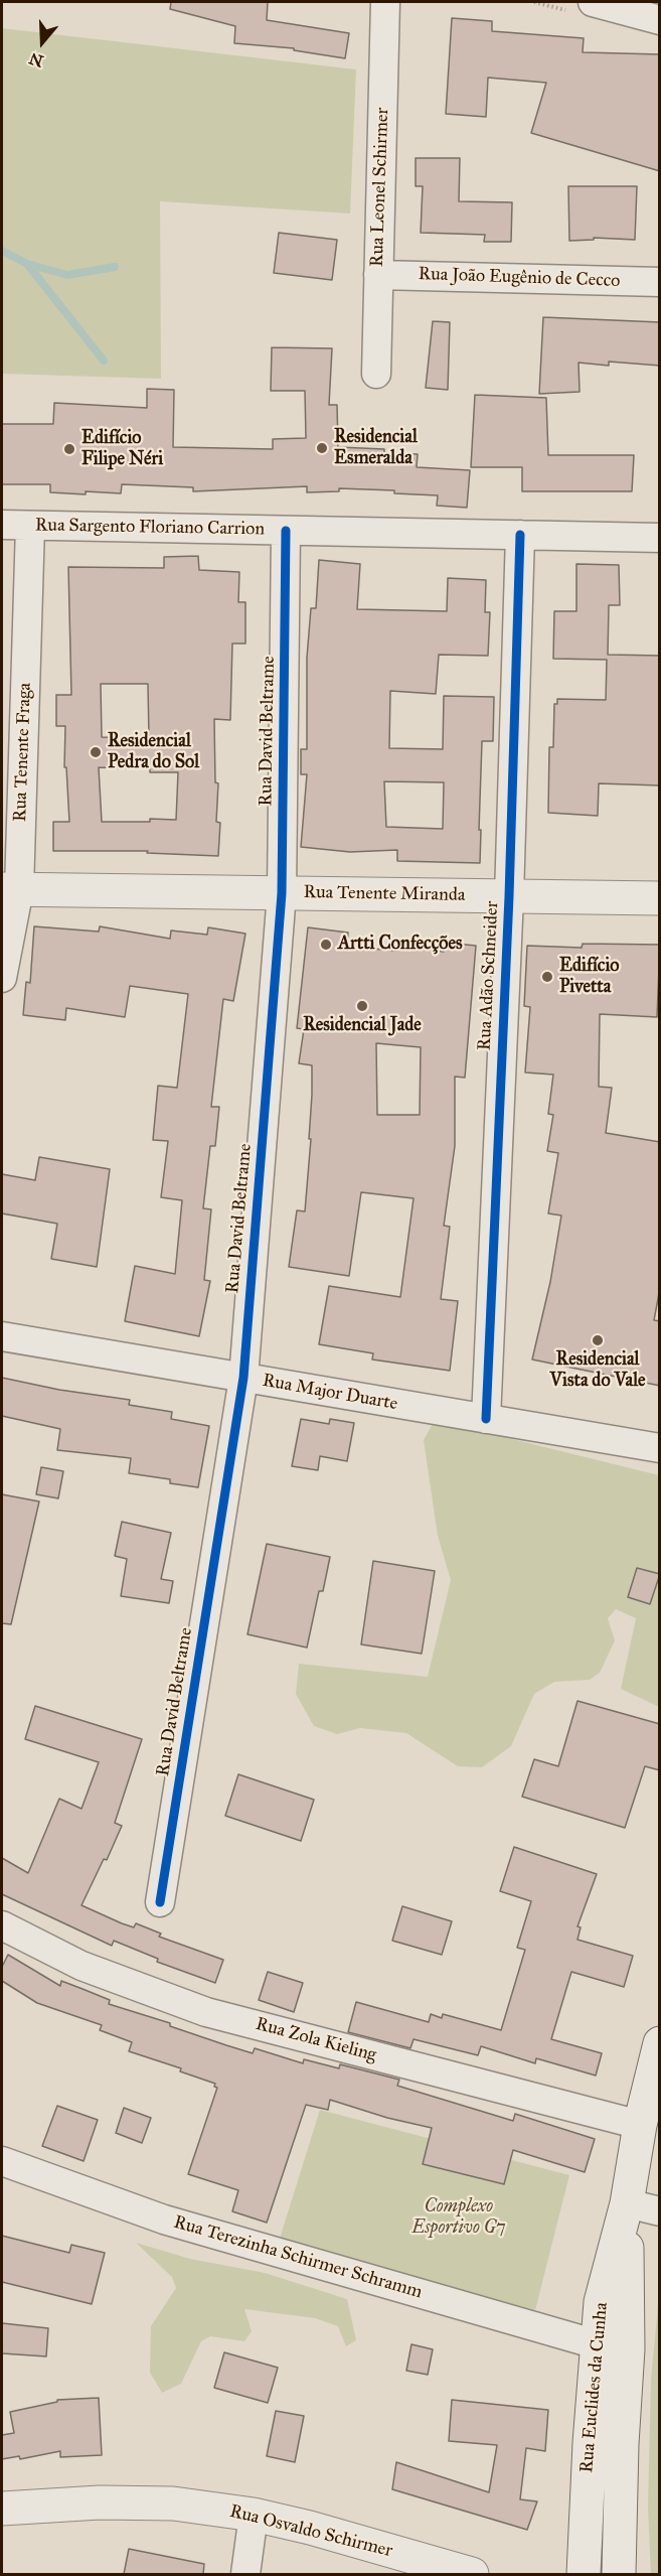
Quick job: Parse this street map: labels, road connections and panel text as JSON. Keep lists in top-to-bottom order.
{
  "streets": {
    "street": [
      "Rua Leonel Schirmer",
      "Rua João Eugênio de Cecco",
      "Rua Sargento Floriano Carrion",
      "Rua David Beltrame",
      "Rua Tenente Fraga",
      "Rua Tenente Miranda",
      "Rua Adão Schneider",
      "Rua Major Duarte",
      "Rua Zola Kieling",
      "Rua Terezinha Schirmer Schramm",
      "Rua Euclides da Cunha",
      "Rua Osvaldo Schirmer"
    ]
  },
  "crossings": [
    ["Rua Leonel Schirmer", "Rua João Eugênio de Cecco"],
    ["Rua Sargento Floriano Carrion", "Rua David Beltrame"],
    ["Rua Sargento Floriano Carrion", "Rua Tenente Fraga"],
    ["Rua Sargento Floriano Carrion", "Rua Adão Schneider"],
    ["Rua David Beltrame", "Rua Tenente Miranda"],
    ["Rua David Beltrame", "Rua Major Duarte"],
    ["Rua Tenente Fraga", "Rua Tenente Miranda"],
    ["Rua Tenente Miranda", "Rua Adão Schneider"],
    ["Rua Adão Schneider", "Rua Major Duarte"],
    ["Rua Zola Kieling", "Rua Euclides da Cunha"],
    ["Rua Terezinha Schirmer Schramm", "Rua Euclides da Cunha"]
  ],
  "parks": ["Complexo Esportivo G7"],
  "places": [
    "Residencial Esmeralda",
    "Edifício Filipe Néri",
    "Residencial Pedra do Sol",
    "Artti Confecções",
    "Edifício Pivetta",
    "Residencial Jade",
    "Residencial Vista do Vale"
  ],
  "north": "bottom"
}
